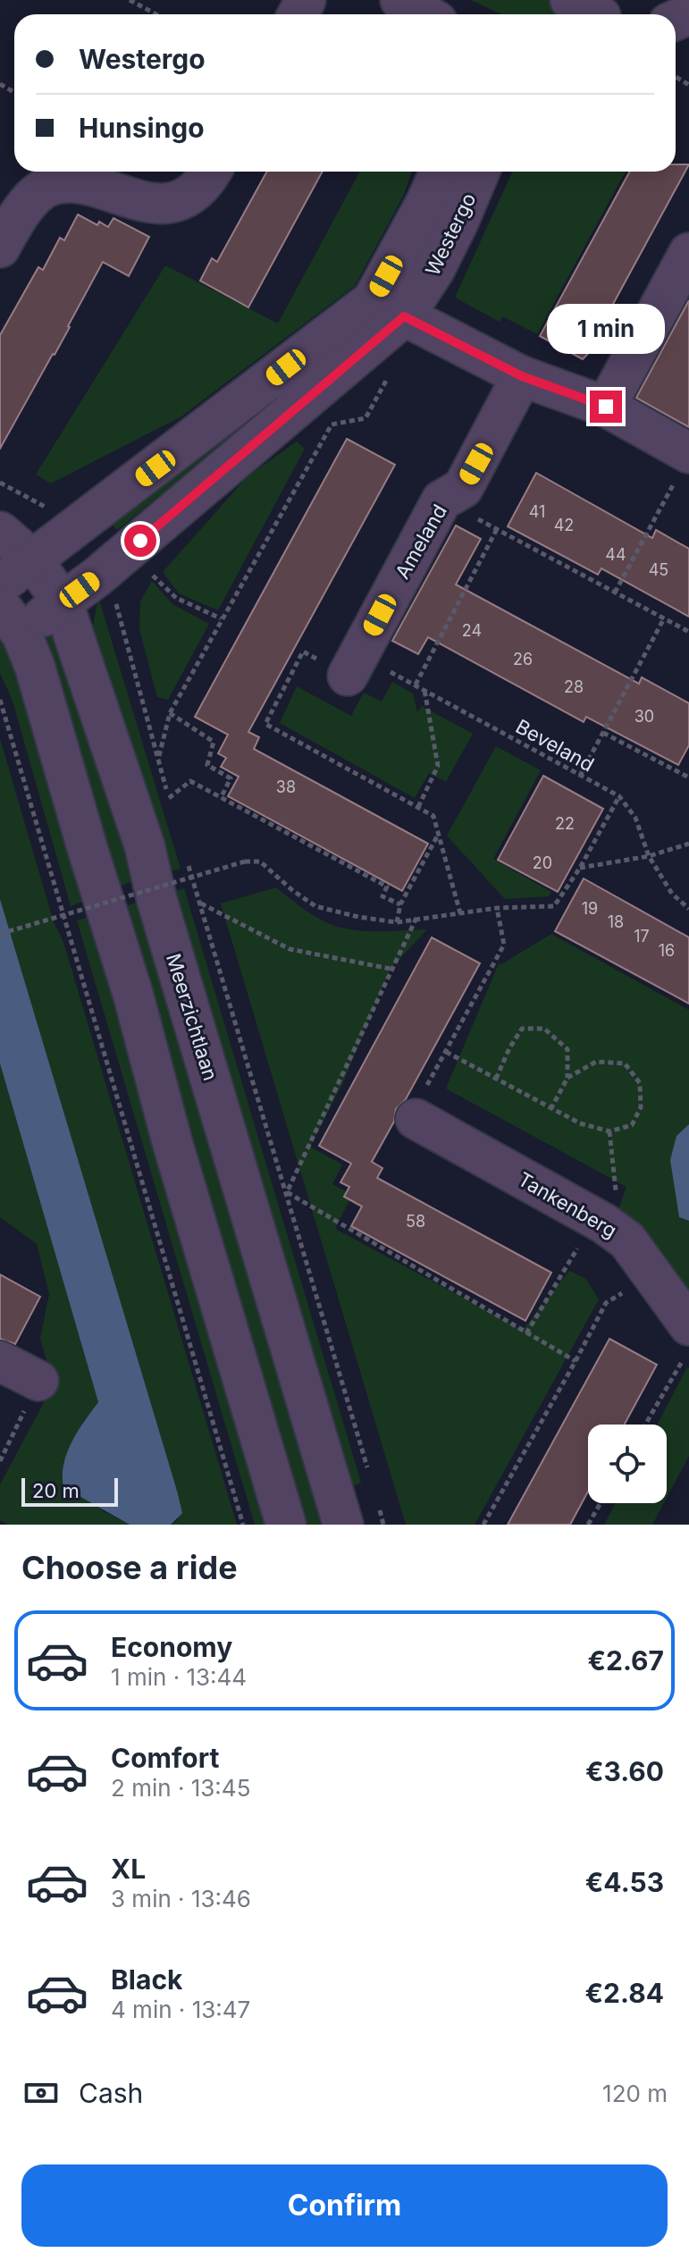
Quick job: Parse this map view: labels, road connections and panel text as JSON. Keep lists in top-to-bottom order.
{
  "streets": {
    "street": [
      "Westergo",
      "Ameland",
      "Meerzichtlaan",
      "Tankenberg"
    ],
    "path": ["Beveland"]
  },
  "crossings": [
    ["Westergo", "Meerzichtlaan"],
    ["Ameland", "Beveland"]
  ],
  "house_numbers": [
    "41",
    "42",
    "44",
    "45",
    "24",
    "26",
    "28",
    "30",
    "38",
    "22",
    "20",
    "19",
    "18",
    "17",
    "16",
    "58"
  ],
  "scale_bar": "20 m",
  "page": {
    "banner": ["Westergo", "Hunsingo"],
    "bubble": "1 min",
    "scale": "20 m",
    "heading": "Choose a ride",
    "list": [
      {
        "name": "Economy",
        "note": "1 min · 13:44",
        "value": "€2.67"
      },
      {
        "name": "Comfort",
        "note": "2 min · 13:45",
        "value": "€3.60"
      },
      {
        "name": "XL",
        "note": "3 min · 13:46",
        "value": "€4.53"
      },
      {
        "name": "Black",
        "note": "4 min · 13:47",
        "value": "€2.84"
      }
    ],
    "pay": ["Cash", "120 m"],
    "buttons": "Confirm"
  }
}
